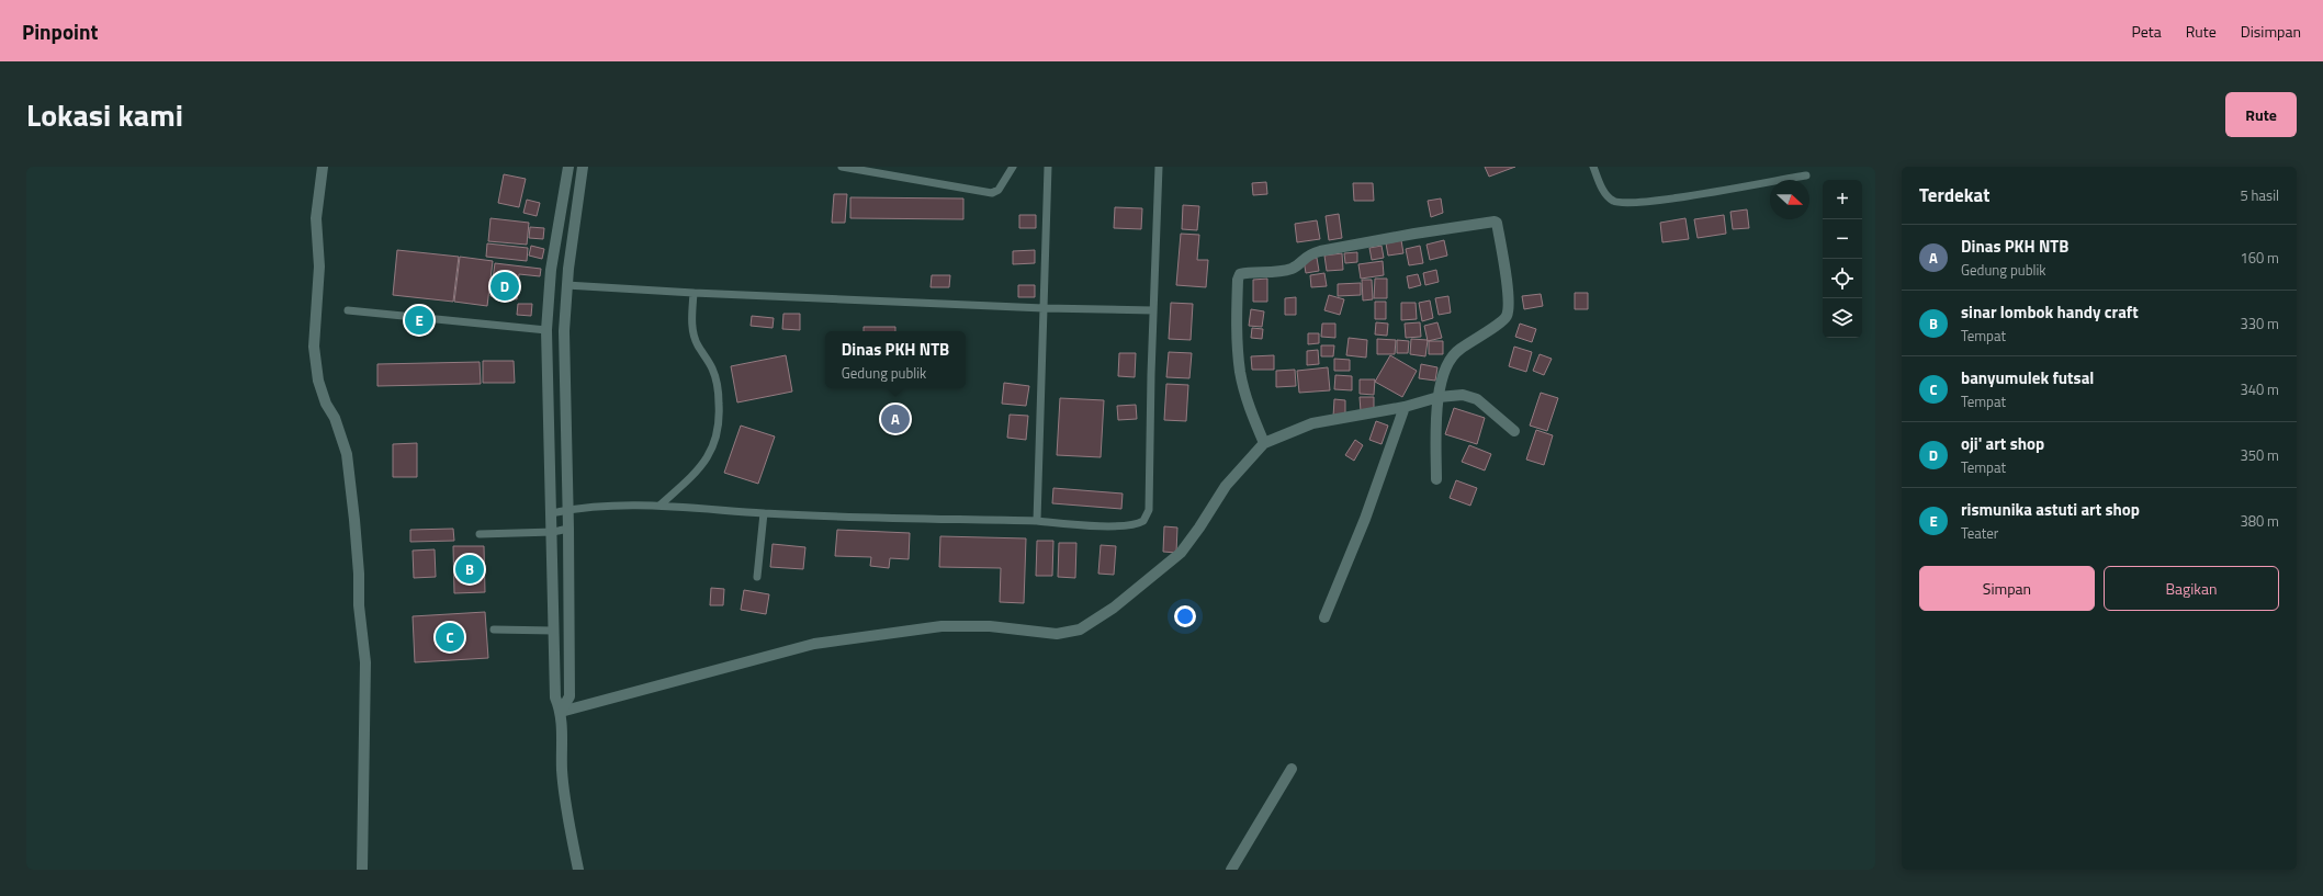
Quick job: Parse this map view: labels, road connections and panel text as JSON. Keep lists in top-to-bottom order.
{
  "north": "right",
  "page": {
    "header": "Pinpoint",
    "nav": ["Peta", "Rute", "Disimpan"],
    "title": "Lokasi kami",
    "buttons": [
      "Rute",
      ["Simpan", "Bagikan"]
    ],
    "heading": ["Terdekat", "5 hasil"],
    "map_buttons": ["+", "−"],
    "list": [
      {
        "mark": "A",
        "name": "Dinas PKH NTB",
        "note": "Gedung publik",
        "value": "160 m"
      },
      {
        "mark": "B",
        "name": "sinar lombok handy craft",
        "note": "Tempat",
        "value": "330 m"
      },
      {
        "mark": "C",
        "name": "banyumulek futsal",
        "note": "Tempat",
        "value": "340 m"
      },
      {
        "mark": "D",
        "name": "oji' art shop",
        "note": "Tempat",
        "value": "350 m"
      },
      {
        "mark": "E",
        "name": "rismunika astuti art shop",
        "note": "Teater",
        "value": "380 m"
      }
    ],
    "pins": [
      "D",
      "E",
      "A",
      "B",
      "C"
    ],
    "popup": ["Dinas PKH NTB", "Gedung publik"]
  }
}
